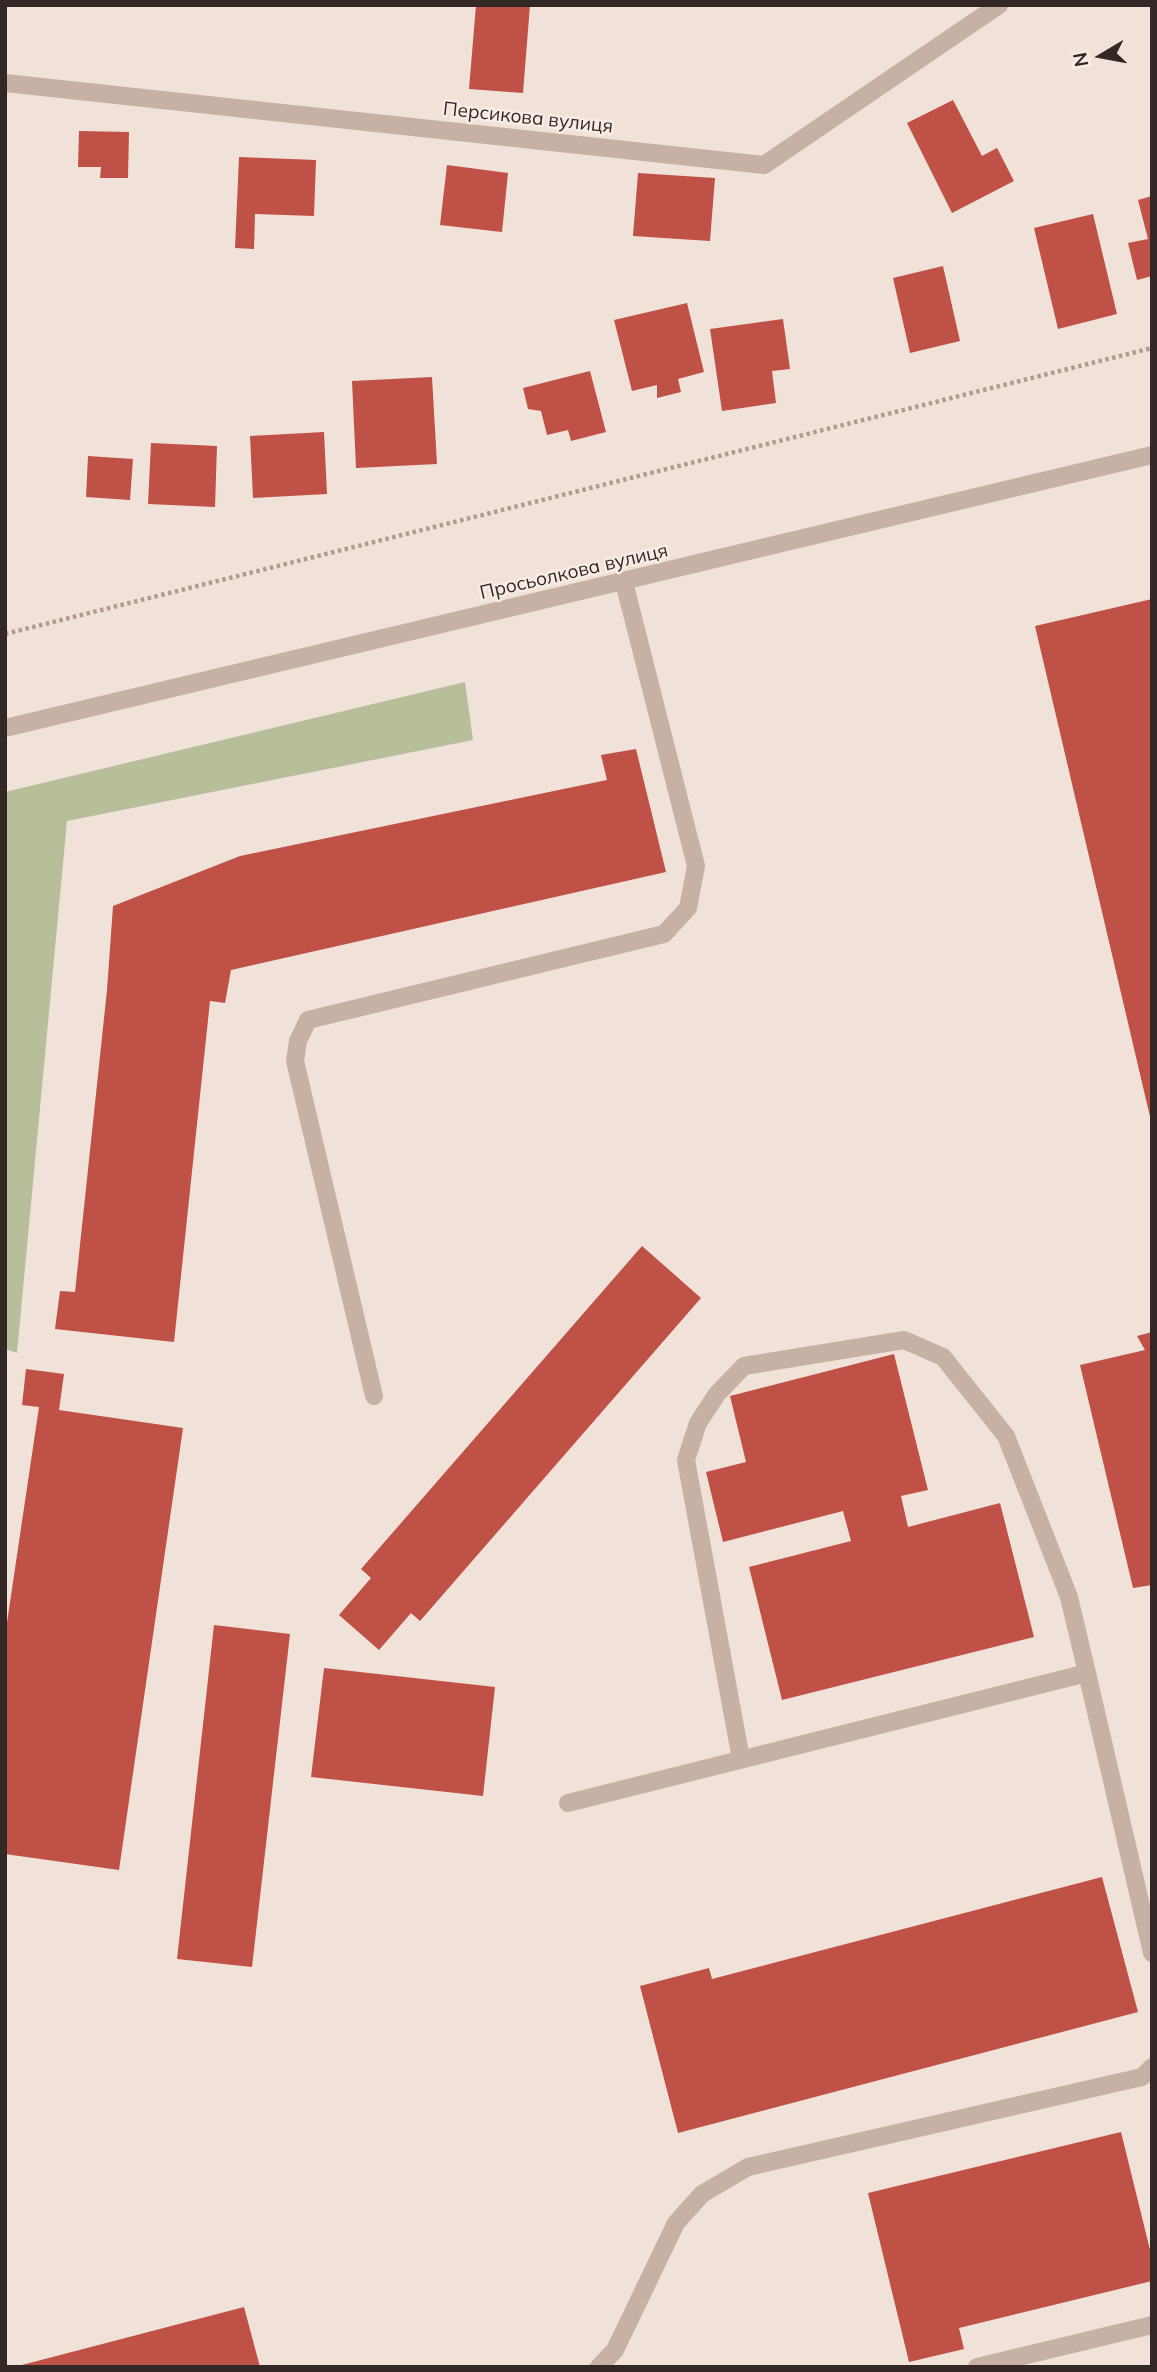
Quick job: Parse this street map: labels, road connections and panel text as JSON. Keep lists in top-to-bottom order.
{
  "streets": {
    "street": ["Персикова вулиця", "Просьолкова вулиця"]
  },
  "north": "left"
}
